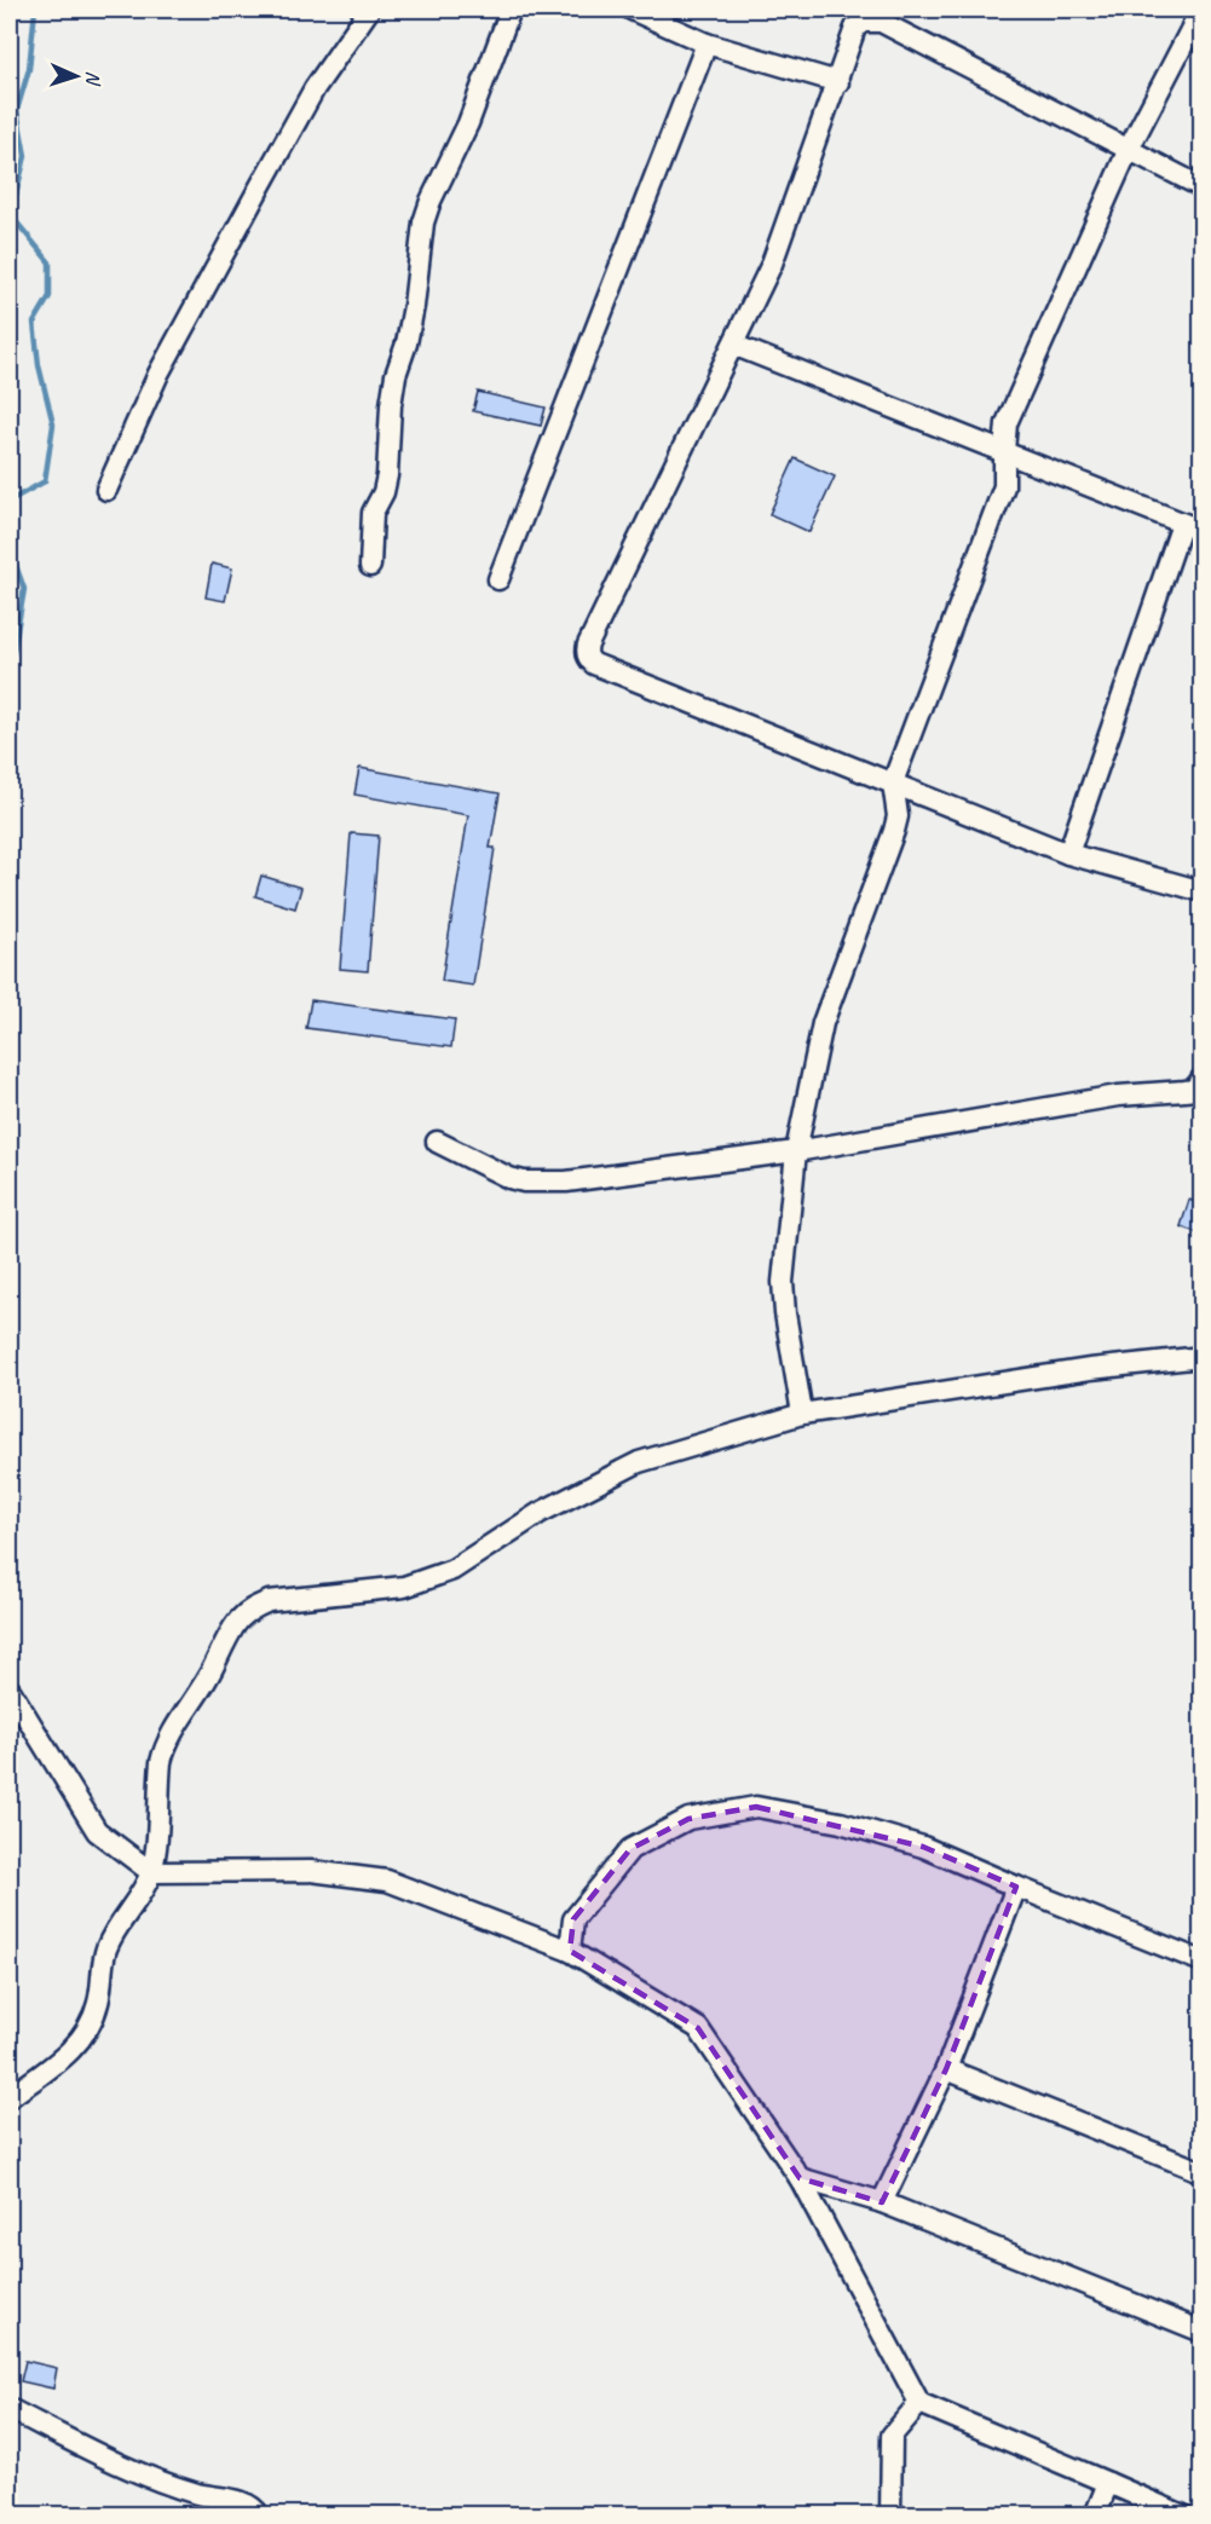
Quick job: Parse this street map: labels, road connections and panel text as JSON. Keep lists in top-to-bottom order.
{
  "north": "right"
}
